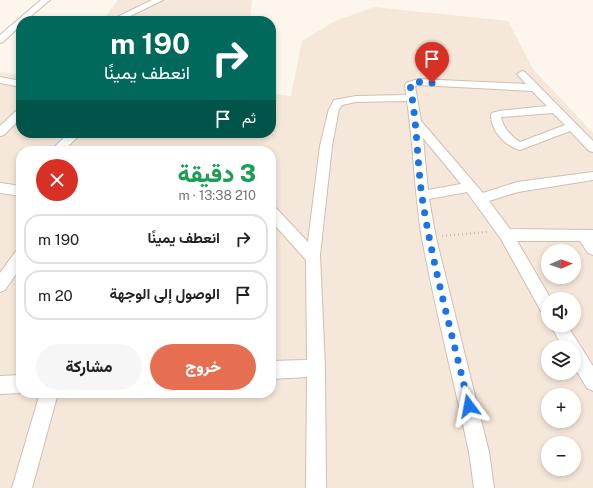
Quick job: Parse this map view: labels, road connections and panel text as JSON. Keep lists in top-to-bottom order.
{
  "north": "right",
  "page": {
    "turn": ["190 m", "انعطف يمينًا"],
    "then": "ثم",
    "heading": ["3 دقيقة", "210 m · 13:38"],
    "list": [
      {
        "name": "انعطف يمينًا",
        "value": "190 m"
      },
      {
        "name": "الوصول إلى الوجهة",
        "value": "20 m"
      }
    ],
    "map_buttons": ["+", "−"],
    "buttons": ["خروج", "مشاركة"]
  }
}
